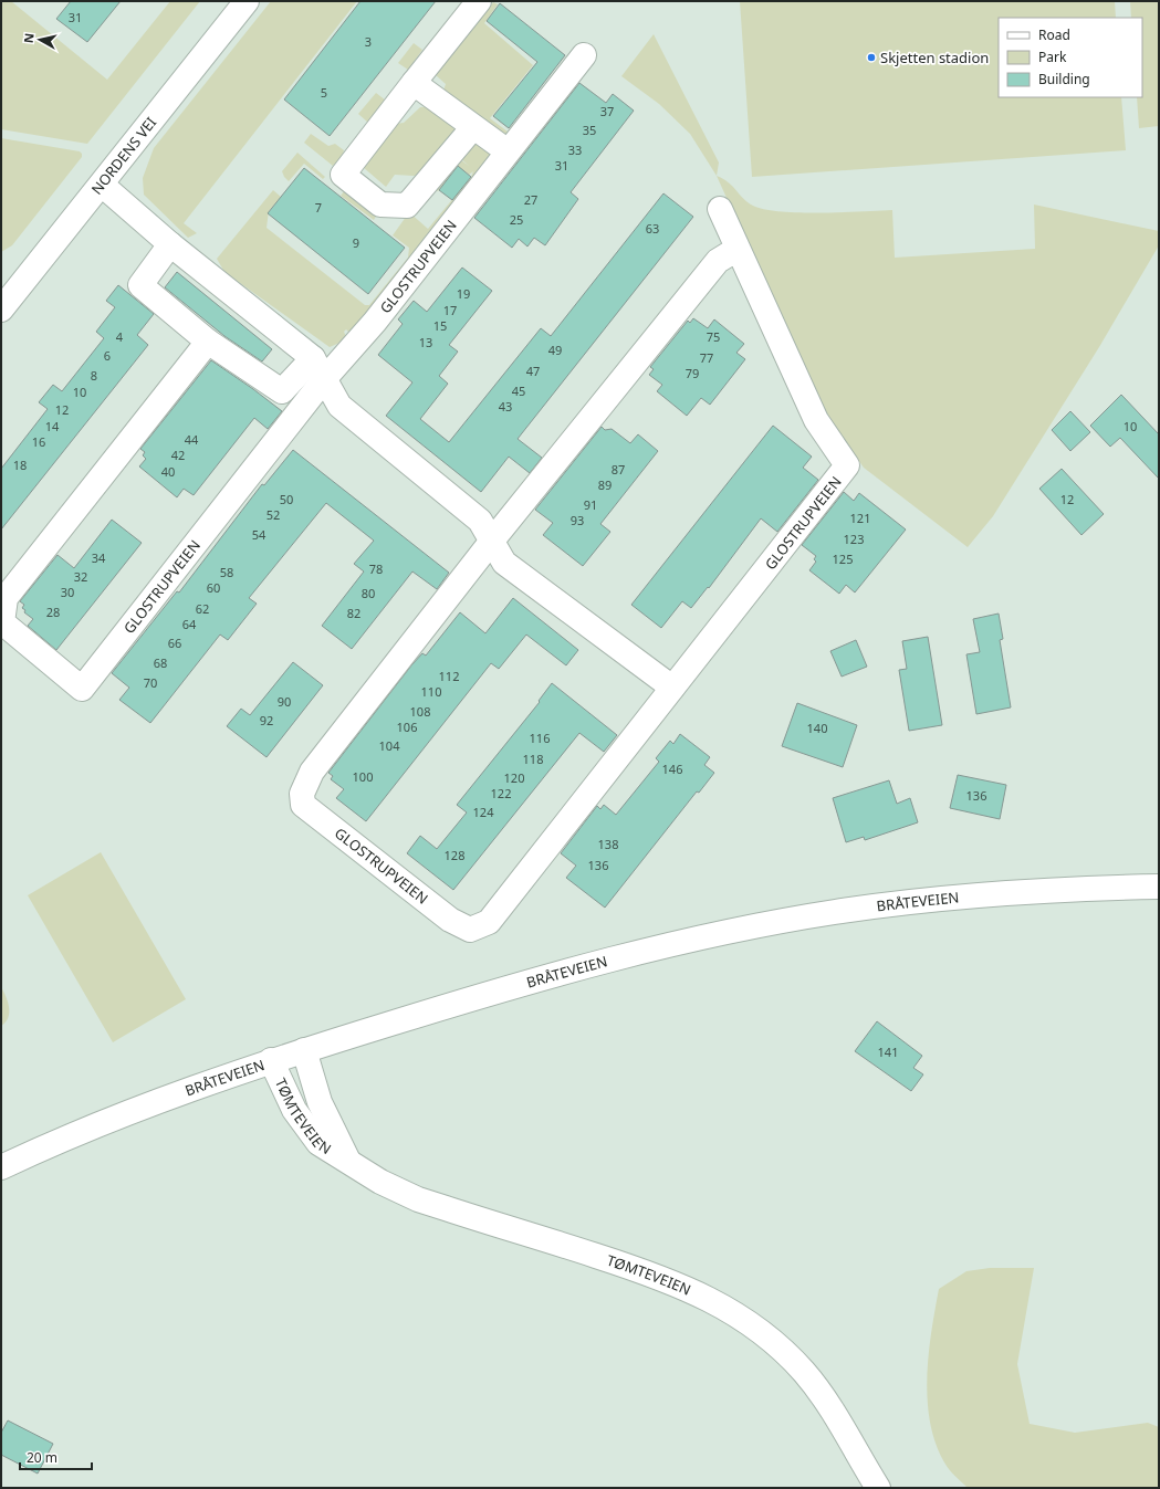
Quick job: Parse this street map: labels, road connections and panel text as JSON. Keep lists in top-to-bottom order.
{
  "streets": {
    "street": [
      "NORDENS VEI",
      "GLOSTRUPVEIEN",
      "BRÅTEVEIEN",
      "TØMTEVEIEN"
    ]
  },
  "crossings": [
    ["BRÅTEVEIEN", "TØMTEVEIEN"]
  ],
  "places": ["Skjetten stadion"],
  "house_numbers": [
    "31",
    "3",
    "5",
    "37",
    "35",
    "33",
    "31",
    "27",
    "7",
    "25",
    "63",
    "9",
    "19",
    "17",
    "15",
    "4",
    "75",
    "13",
    "49",
    "6",
    "77",
    "47",
    "79",
    "8",
    "45",
    "10",
    "43",
    "12",
    "14",
    "10",
    "44",
    "16",
    "42",
    "18",
    "87",
    "40",
    "89",
    "50",
    "12",
    "91",
    "52",
    "121",
    "93",
    "54",
    "123",
    "34",
    "125",
    "78",
    "58",
    "32",
    "60",
    "30",
    "80",
    "62",
    "28",
    "82",
    "64",
    "66",
    "68",
    "112",
    "70",
    "110",
    "90",
    "108",
    "92",
    "106",
    "140",
    "116",
    "104",
    "118",
    "146",
    "100",
    "120",
    "122",
    "136",
    "124",
    "138",
    "128",
    "136",
    "141"
  ],
  "legend": ["Road", "Park", "Building"],
  "scale_bar": "20 m",
  "north": "left"
}
